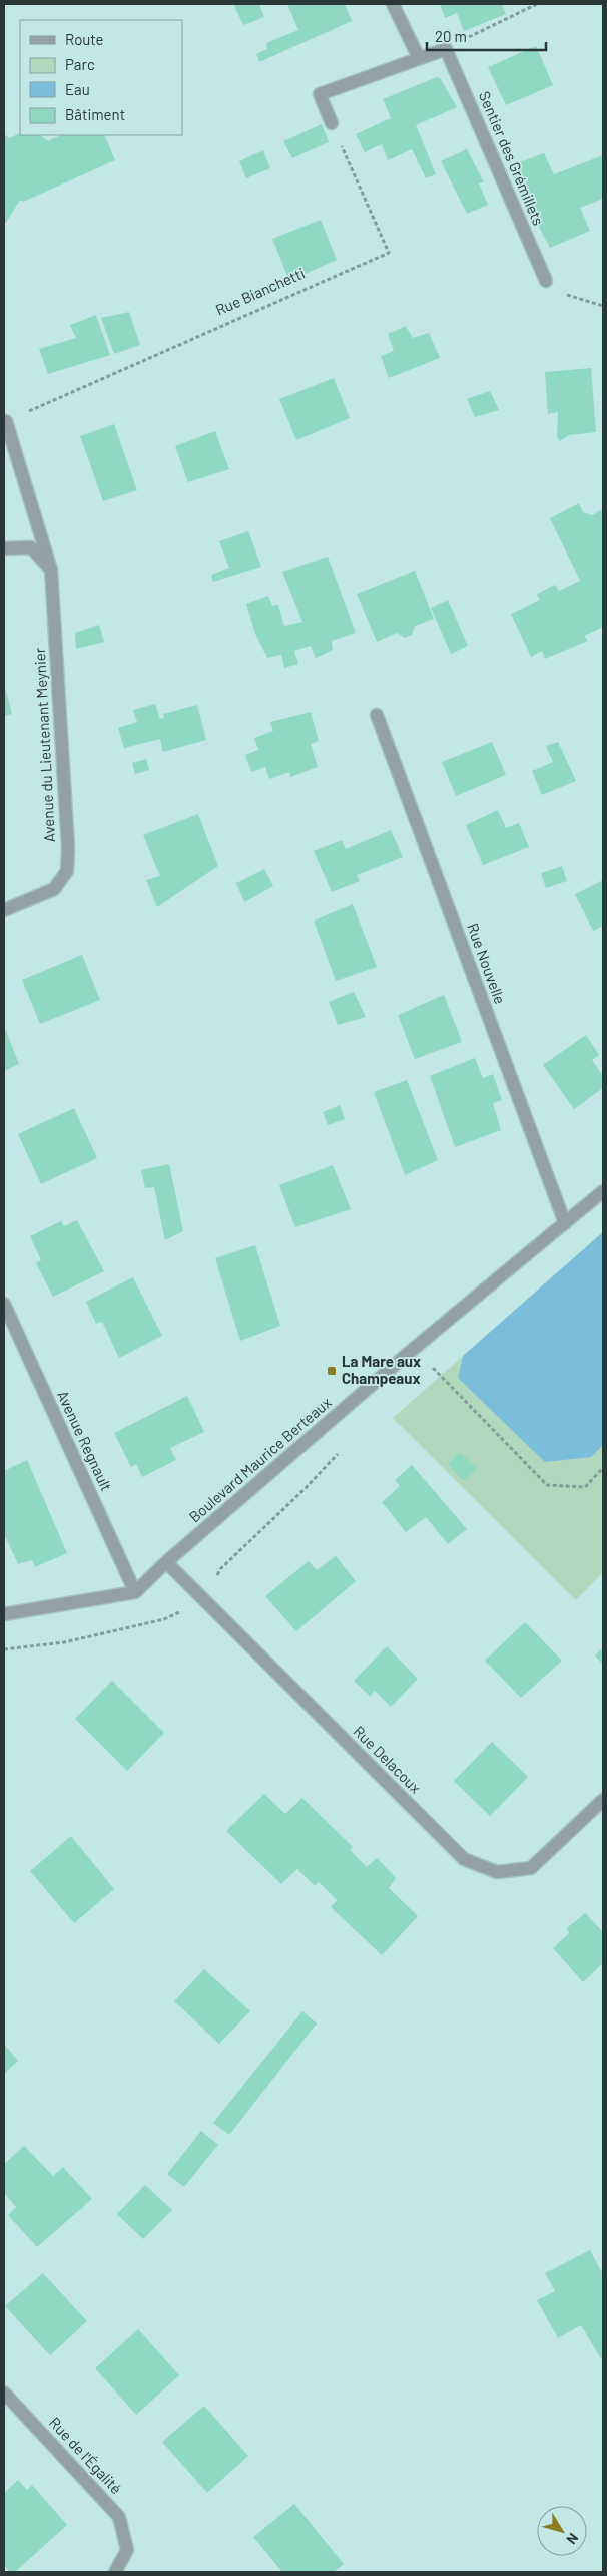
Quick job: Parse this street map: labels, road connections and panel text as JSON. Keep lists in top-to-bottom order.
{
  "streets": {
    "street": [
      "Sentier des Grémillets",
      "Avenue du Lieutenant Meynier",
      "Rue Nouvelle",
      "Avenue Regnault",
      "Boulevard Maurice Berteaux",
      "Rue Delacoux",
      "Rue de l'Égalité"
    ],
    "path": ["Rue Bianchetti"]
  },
  "crossings": [
    ["Rue Nouvelle", "Boulevard Maurice Berteaux"],
    ["Avenue Regnault", "Boulevard Maurice Berteaux"],
    ["Boulevard Maurice Berteaux", "Rue Delacoux"]
  ],
  "places": {
    "transit": ["La Mare aux Champeaux"]
  },
  "legend": [
    "Route",
    "Parc",
    "Eau",
    "Bâtiment"
  ],
  "scale_bar": "20 m",
  "north": "bottom right"
}
